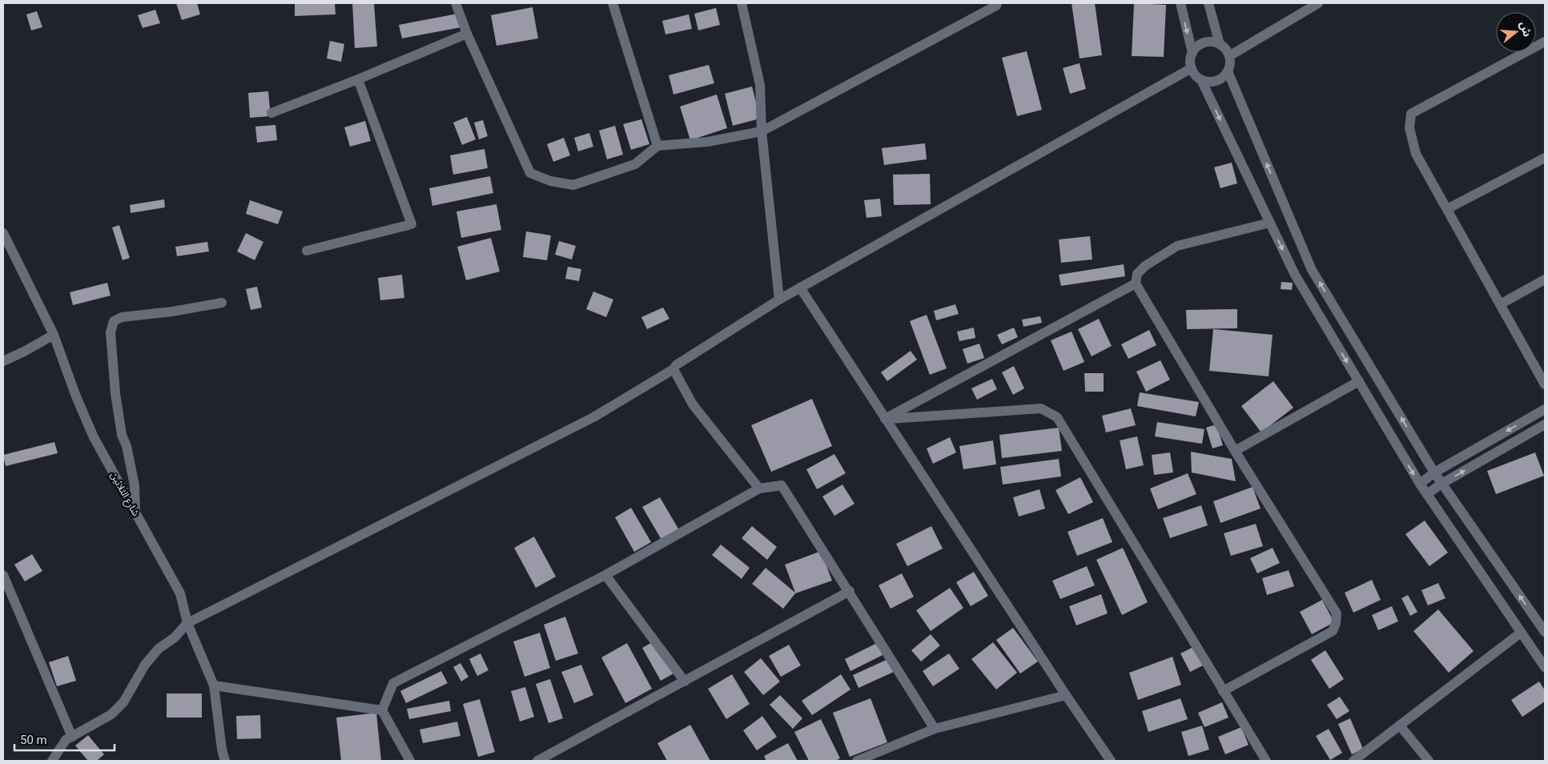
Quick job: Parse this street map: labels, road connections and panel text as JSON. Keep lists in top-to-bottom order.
{
  "streets": {
    "street": ["شارع الثلاثين"]
  },
  "scale_bar": "50 m",
  "north": "right"
}
